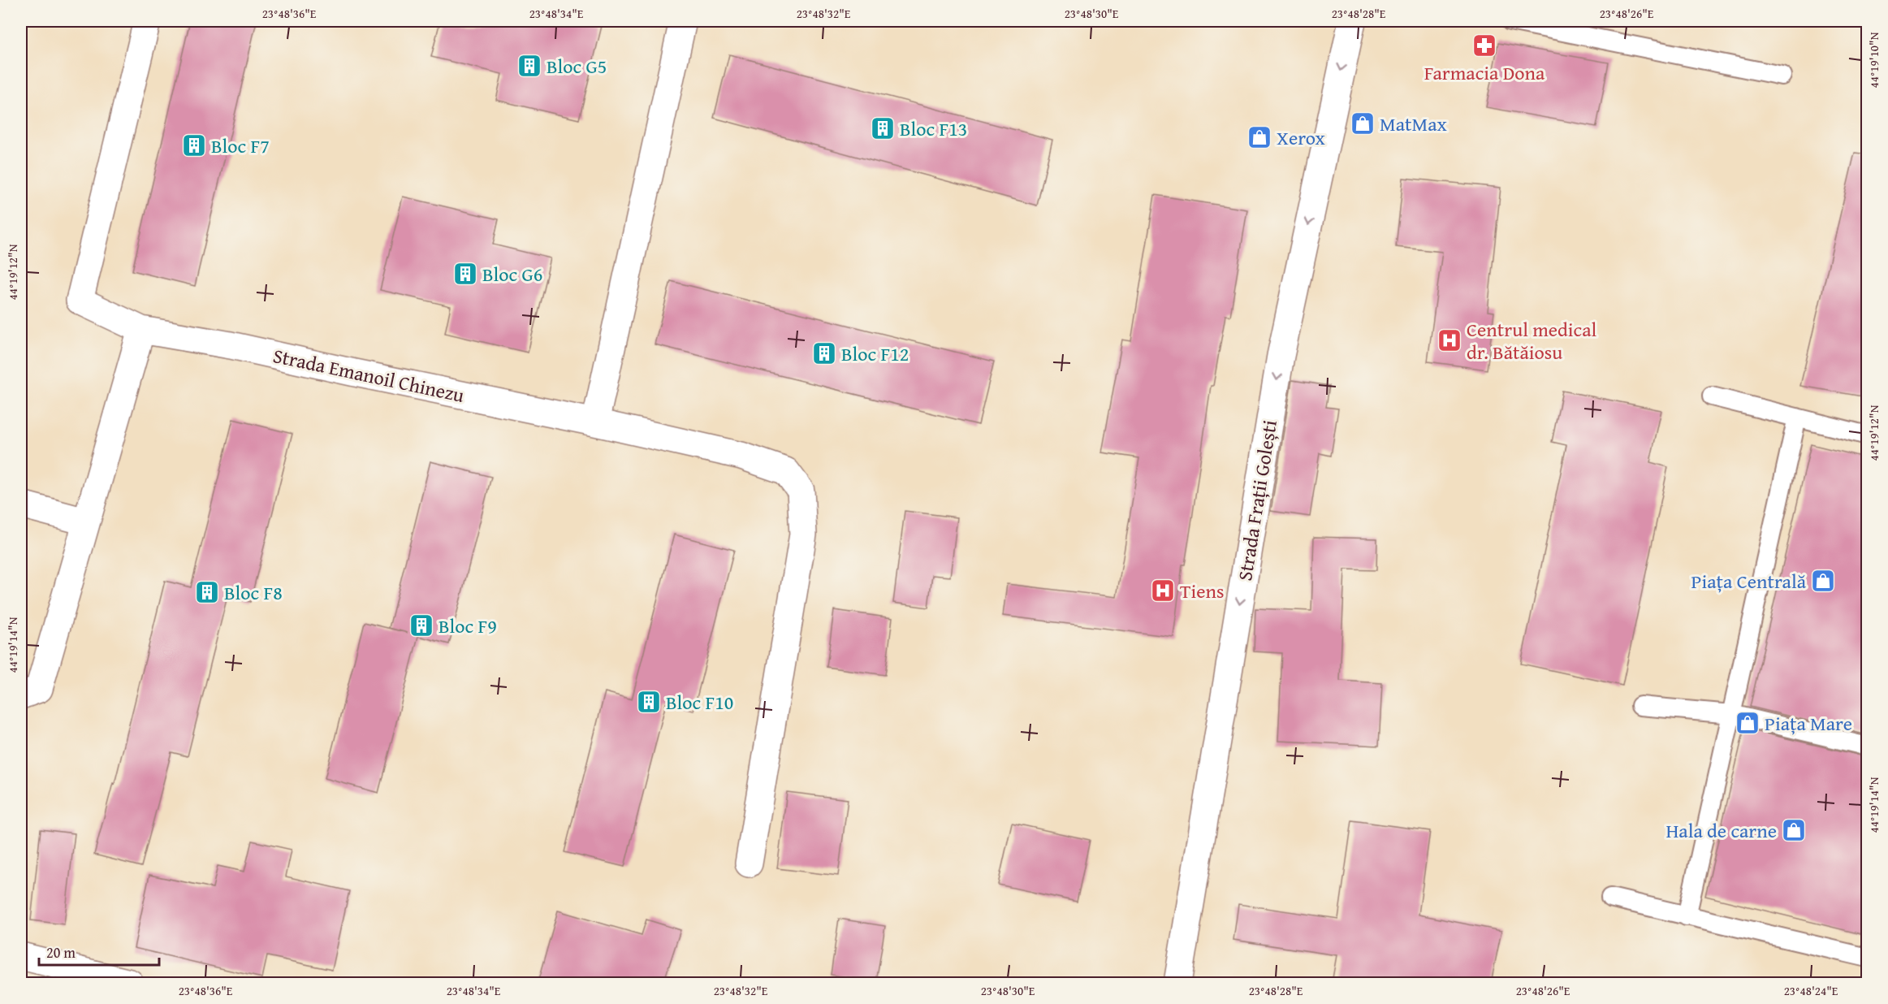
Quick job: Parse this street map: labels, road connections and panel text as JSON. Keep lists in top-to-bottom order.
{
  "streets": {
    "street": ["Strada Emanoil Chinezu", "Strada Frații Golești"]
  },
  "one_way": ["Strada Frații Golești"],
  "places": {
    "pharmacy": ["Farmacia Dona"],
    "building": [
      "Bloc G5",
      "Bloc F13",
      "Bloc F7",
      "Bloc G6",
      "Bloc F12",
      "Bloc F8",
      "Bloc F9",
      "Bloc F10"
    ],
    "shop": [
      "MatMax",
      "Xerox",
      "Piața Centrală",
      "Piața Mare",
      "Hala de carne"
    ],
    "hospital": ["Centrul medical dr. Bătăiosu", "Tiens"]
  },
  "scale_bar": "20 m",
  "coordinates": [
    "23°48'36\"E",
    "23°48'34\"E",
    "23°48'32\"E",
    "23°48'30\"E",
    "23°48'28\"E",
    "23°48'26\"E",
    "44°19'10\"N",
    "44°19'12\"N",
    "44°19'14\"N",
    "23°48'24\"E"
  ]
}
